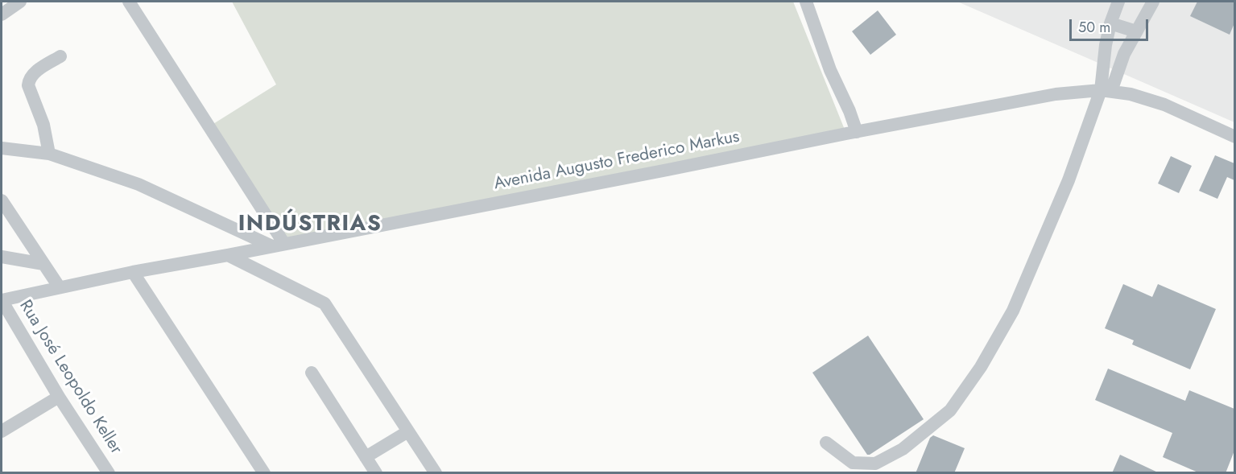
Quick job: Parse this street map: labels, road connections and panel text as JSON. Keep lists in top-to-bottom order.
{
  "streets": {
    "street": ["Avenida Augusto Frederico Markus", "Rua José Leopoldo Keller"]
  },
  "crossings": [
    ["Avenida Augusto Frederico Markus", "Rua José Leopoldo Keller"]
  ],
  "districts": ["INDÚSTRIAS"],
  "scale_bar": "50 m"
}
